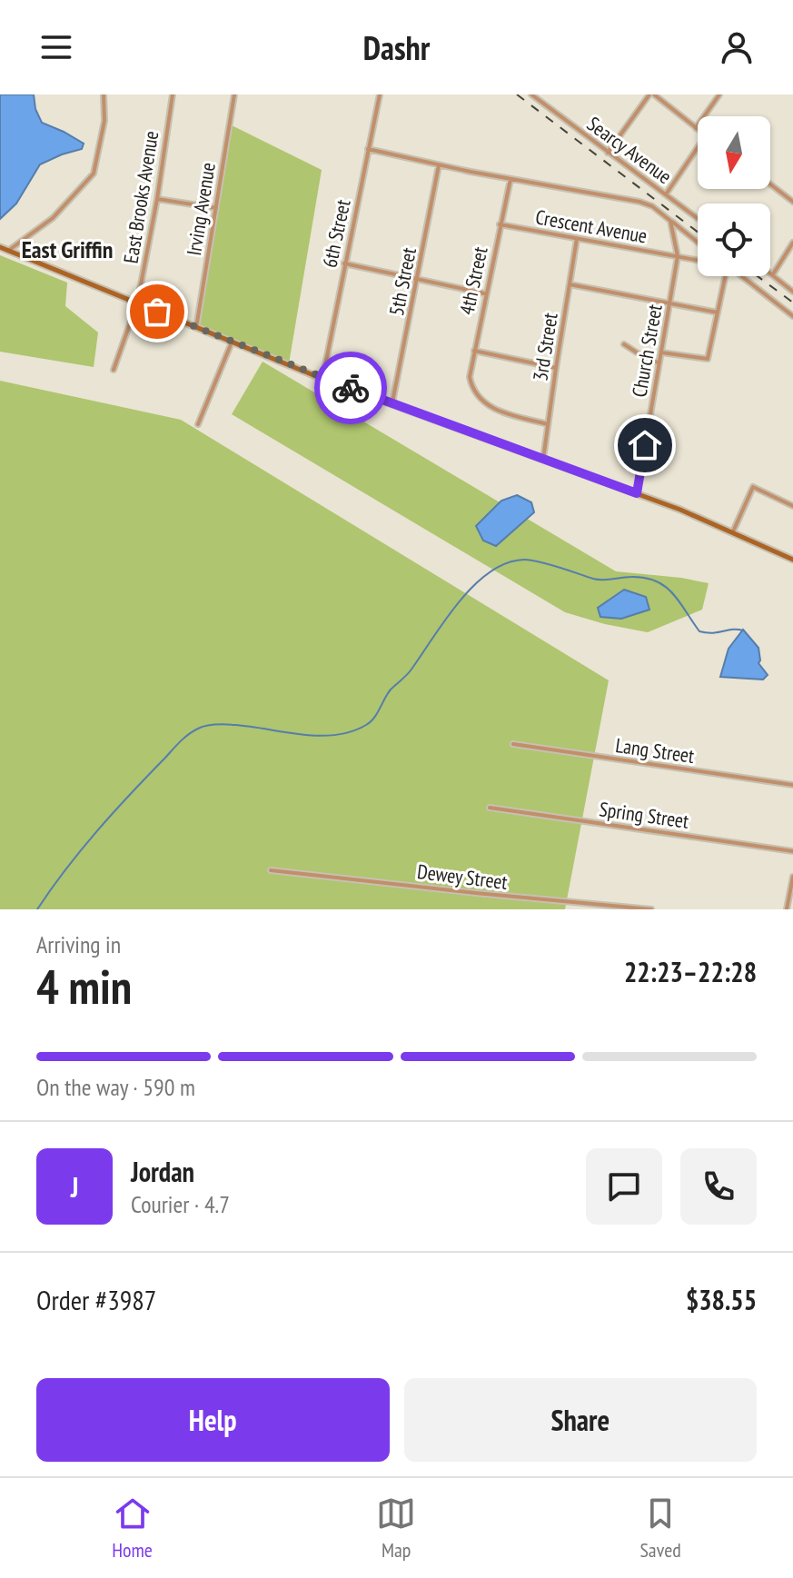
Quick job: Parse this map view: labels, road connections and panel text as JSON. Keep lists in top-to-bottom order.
{
  "streets": {
    "street": [
      "Searcy Avenue",
      "East Brooks Avenue",
      "Irving Avenue",
      "Crescent Avenue",
      "6th Street",
      "4th Street",
      "5th Street",
      "3rd Street",
      "Church Street",
      "Lang Street",
      "Spring Street",
      "Dewey Street"
    ]
  },
  "crossings": [
    ["Crescent Avenue", "4th Street"],
    ["Crescent Avenue", "3rd Street"],
    ["Crescent Avenue", "Church Street"],
    ["4th Street", "3rd Street"]
  ],
  "districts": ["East Griffin"],
  "north": "bottom",
  "page": {
    "header": "Dashr",
    "heading": ["4 min", "Arriving in", "22:23–22:28"],
    "panel": [
      "Jordan",
      "Courier · 4.7",
      "Order #3987",
      "$38.55"
    ],
    "bar": "On the way · 590 m",
    "round": "J",
    "buttons": ["Help", "Share"],
    "tabs": ["Home", "Map", "Saved"]
  }
}
